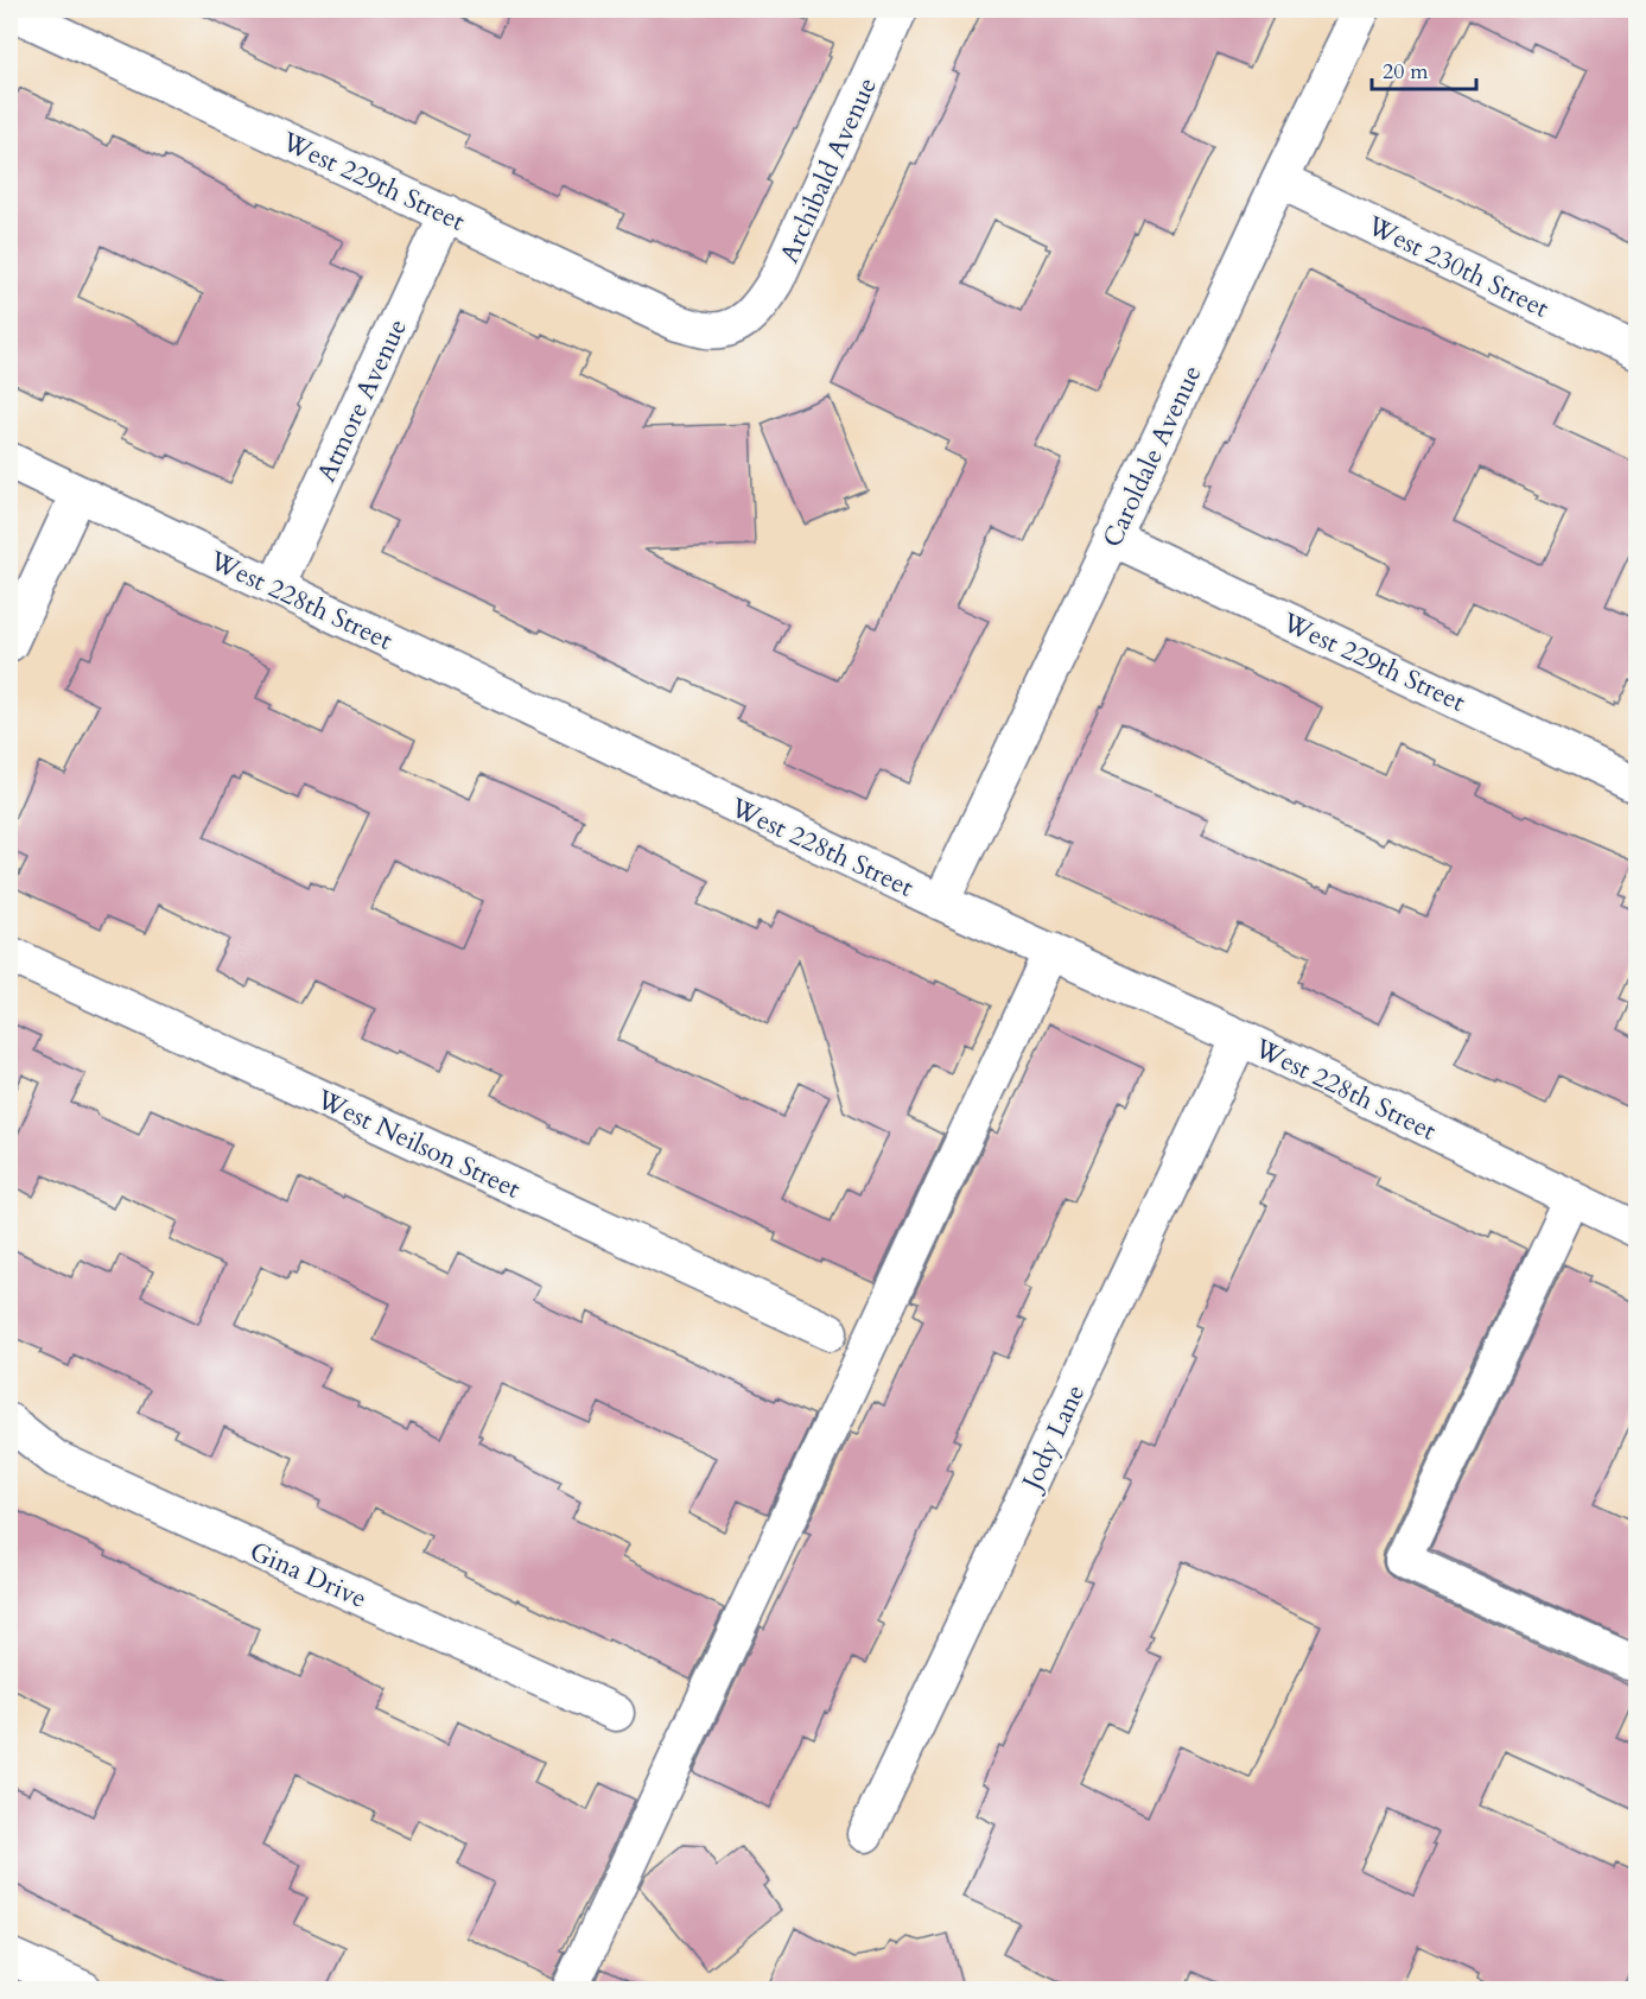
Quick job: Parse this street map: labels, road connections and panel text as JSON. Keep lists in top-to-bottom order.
{
  "streets": {
    "street": [
      "Archibald Avenue",
      "West 229th Street",
      "West 230th Street",
      "Atmore Avenue",
      "Caroldale Avenue",
      "West 228th Street",
      "West Neilson Street",
      "Jody Lane",
      "Gina Drive"
    ]
  },
  "crossings": [
    ["Archibald Avenue", "West 229th Street"],
    ["West 229th Street", "Atmore Avenue"],
    ["West 229th Street", "Caroldale Avenue"],
    ["West 230th Street", "Caroldale Avenue"],
    ["Atmore Avenue", "West 228th Street"],
    ["Caroldale Avenue", "West 228th Street"],
    ["West 228th Street", "Jody Lane"]
  ],
  "scale_bar": "20 m"
}
